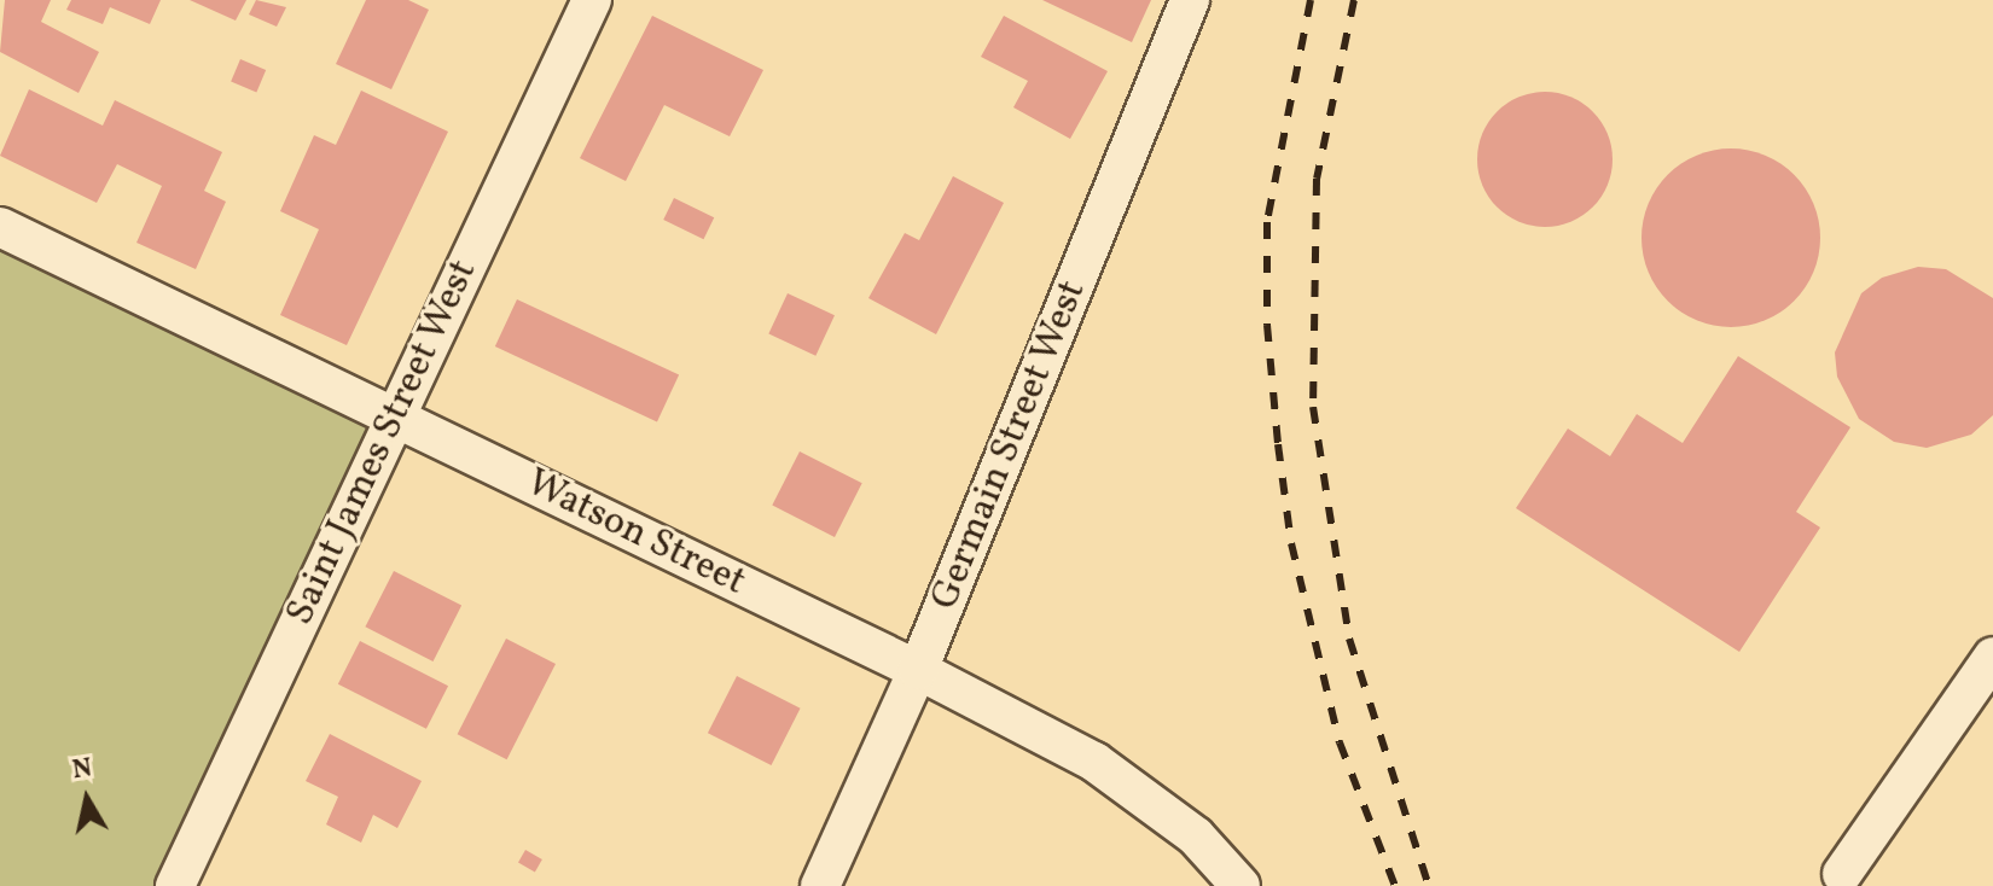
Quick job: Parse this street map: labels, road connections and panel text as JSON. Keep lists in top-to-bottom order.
{
  "streets": {
    "street": ["Saint James Street West", "Germain Street West", "Watson Street"]
  },
  "crossings": [
    ["Saint James Street West", "Watson Street"],
    ["Germain Street West", "Watson Street"]
  ],
  "north": "top"
}
